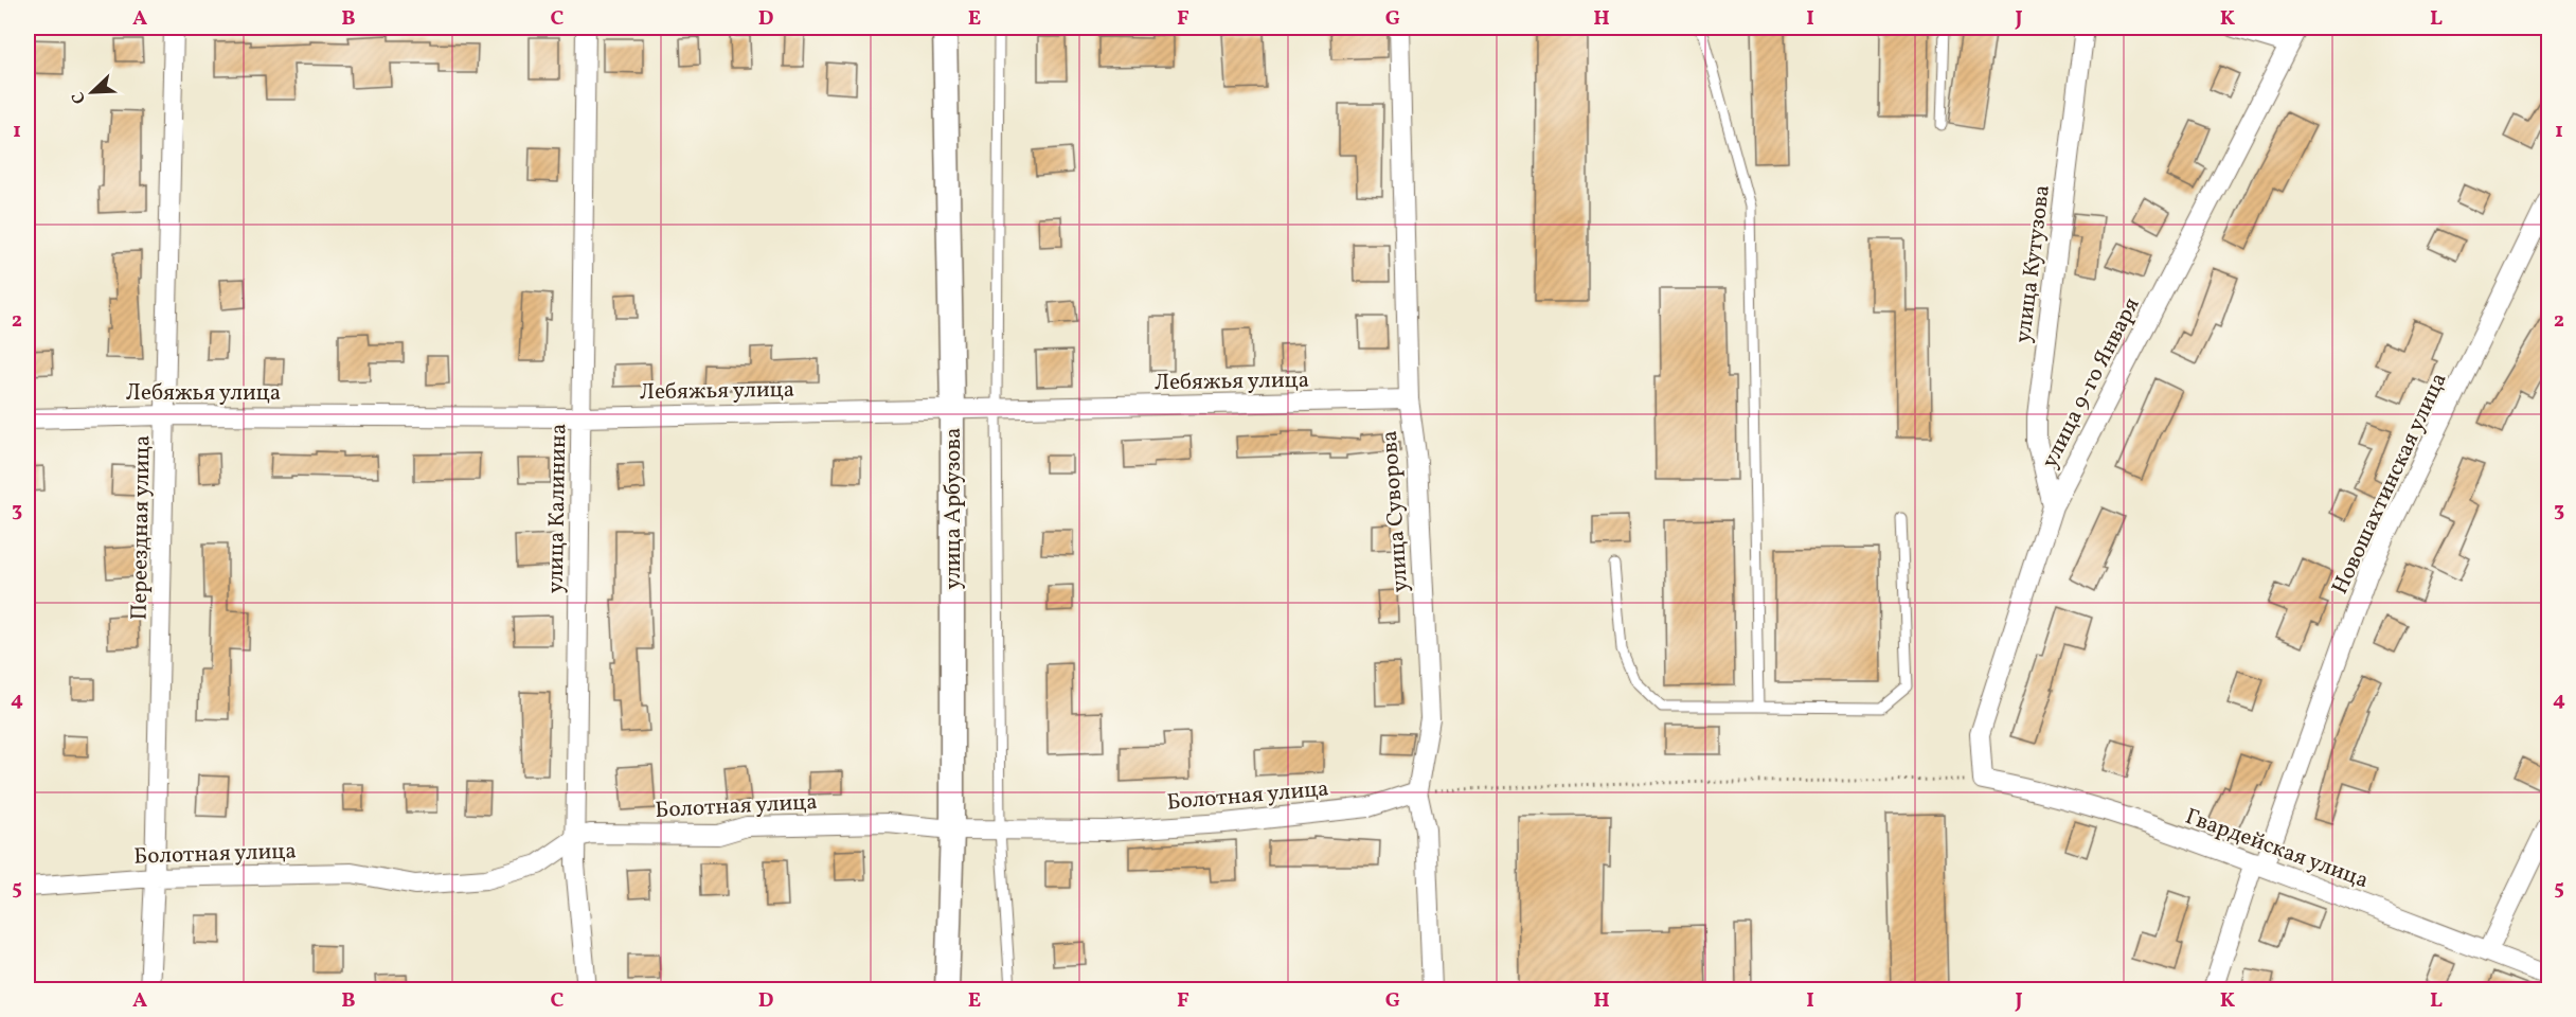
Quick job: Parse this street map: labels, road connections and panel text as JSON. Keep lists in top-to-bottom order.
{
  "streets": {
    "street": [
      "улица Кутузова",
      "Лебяжья улица",
      "улица 9-го Января",
      "Новошахтинская улица",
      "улица Калинина",
      "улица Арбузова",
      "улица Суворова",
      "Переездная улица",
      "Болотная улица",
      "Гвардейская улица"
    ]
  },
  "crossings": [
    ["улица Кутузова", "улица 9-го Января"],
    ["Лебяжья улица", "улица Калинина"],
    ["Лебяжья улица", "улица Арбузова"],
    ["Лебяжья улица", "улица Суворова"],
    ["Лебяжья улица", "Переездная улица"],
    ["улица 9-го Января", "Гвардейская улица"],
    ["Новошахтинская улица", "Гвардейская улица"],
    ["улица Калинина", "Болотная улица"],
    ["улица Арбузова", "Болотная улица"],
    ["улица Суворова", "Болотная улица"],
    ["Переездная улица", "Болотная улица"]
  ],
  "north": "bottom left",
  "grid": {
    "columns": [
      "A",
      "B",
      "C",
      "D",
      "E",
      "F",
      "G",
      "H",
      "I",
      "J",
      "K",
      "L"
    ],
    "rows": [
      "1",
      "2",
      "3",
      "4",
      "5"
    ]
  }
}
